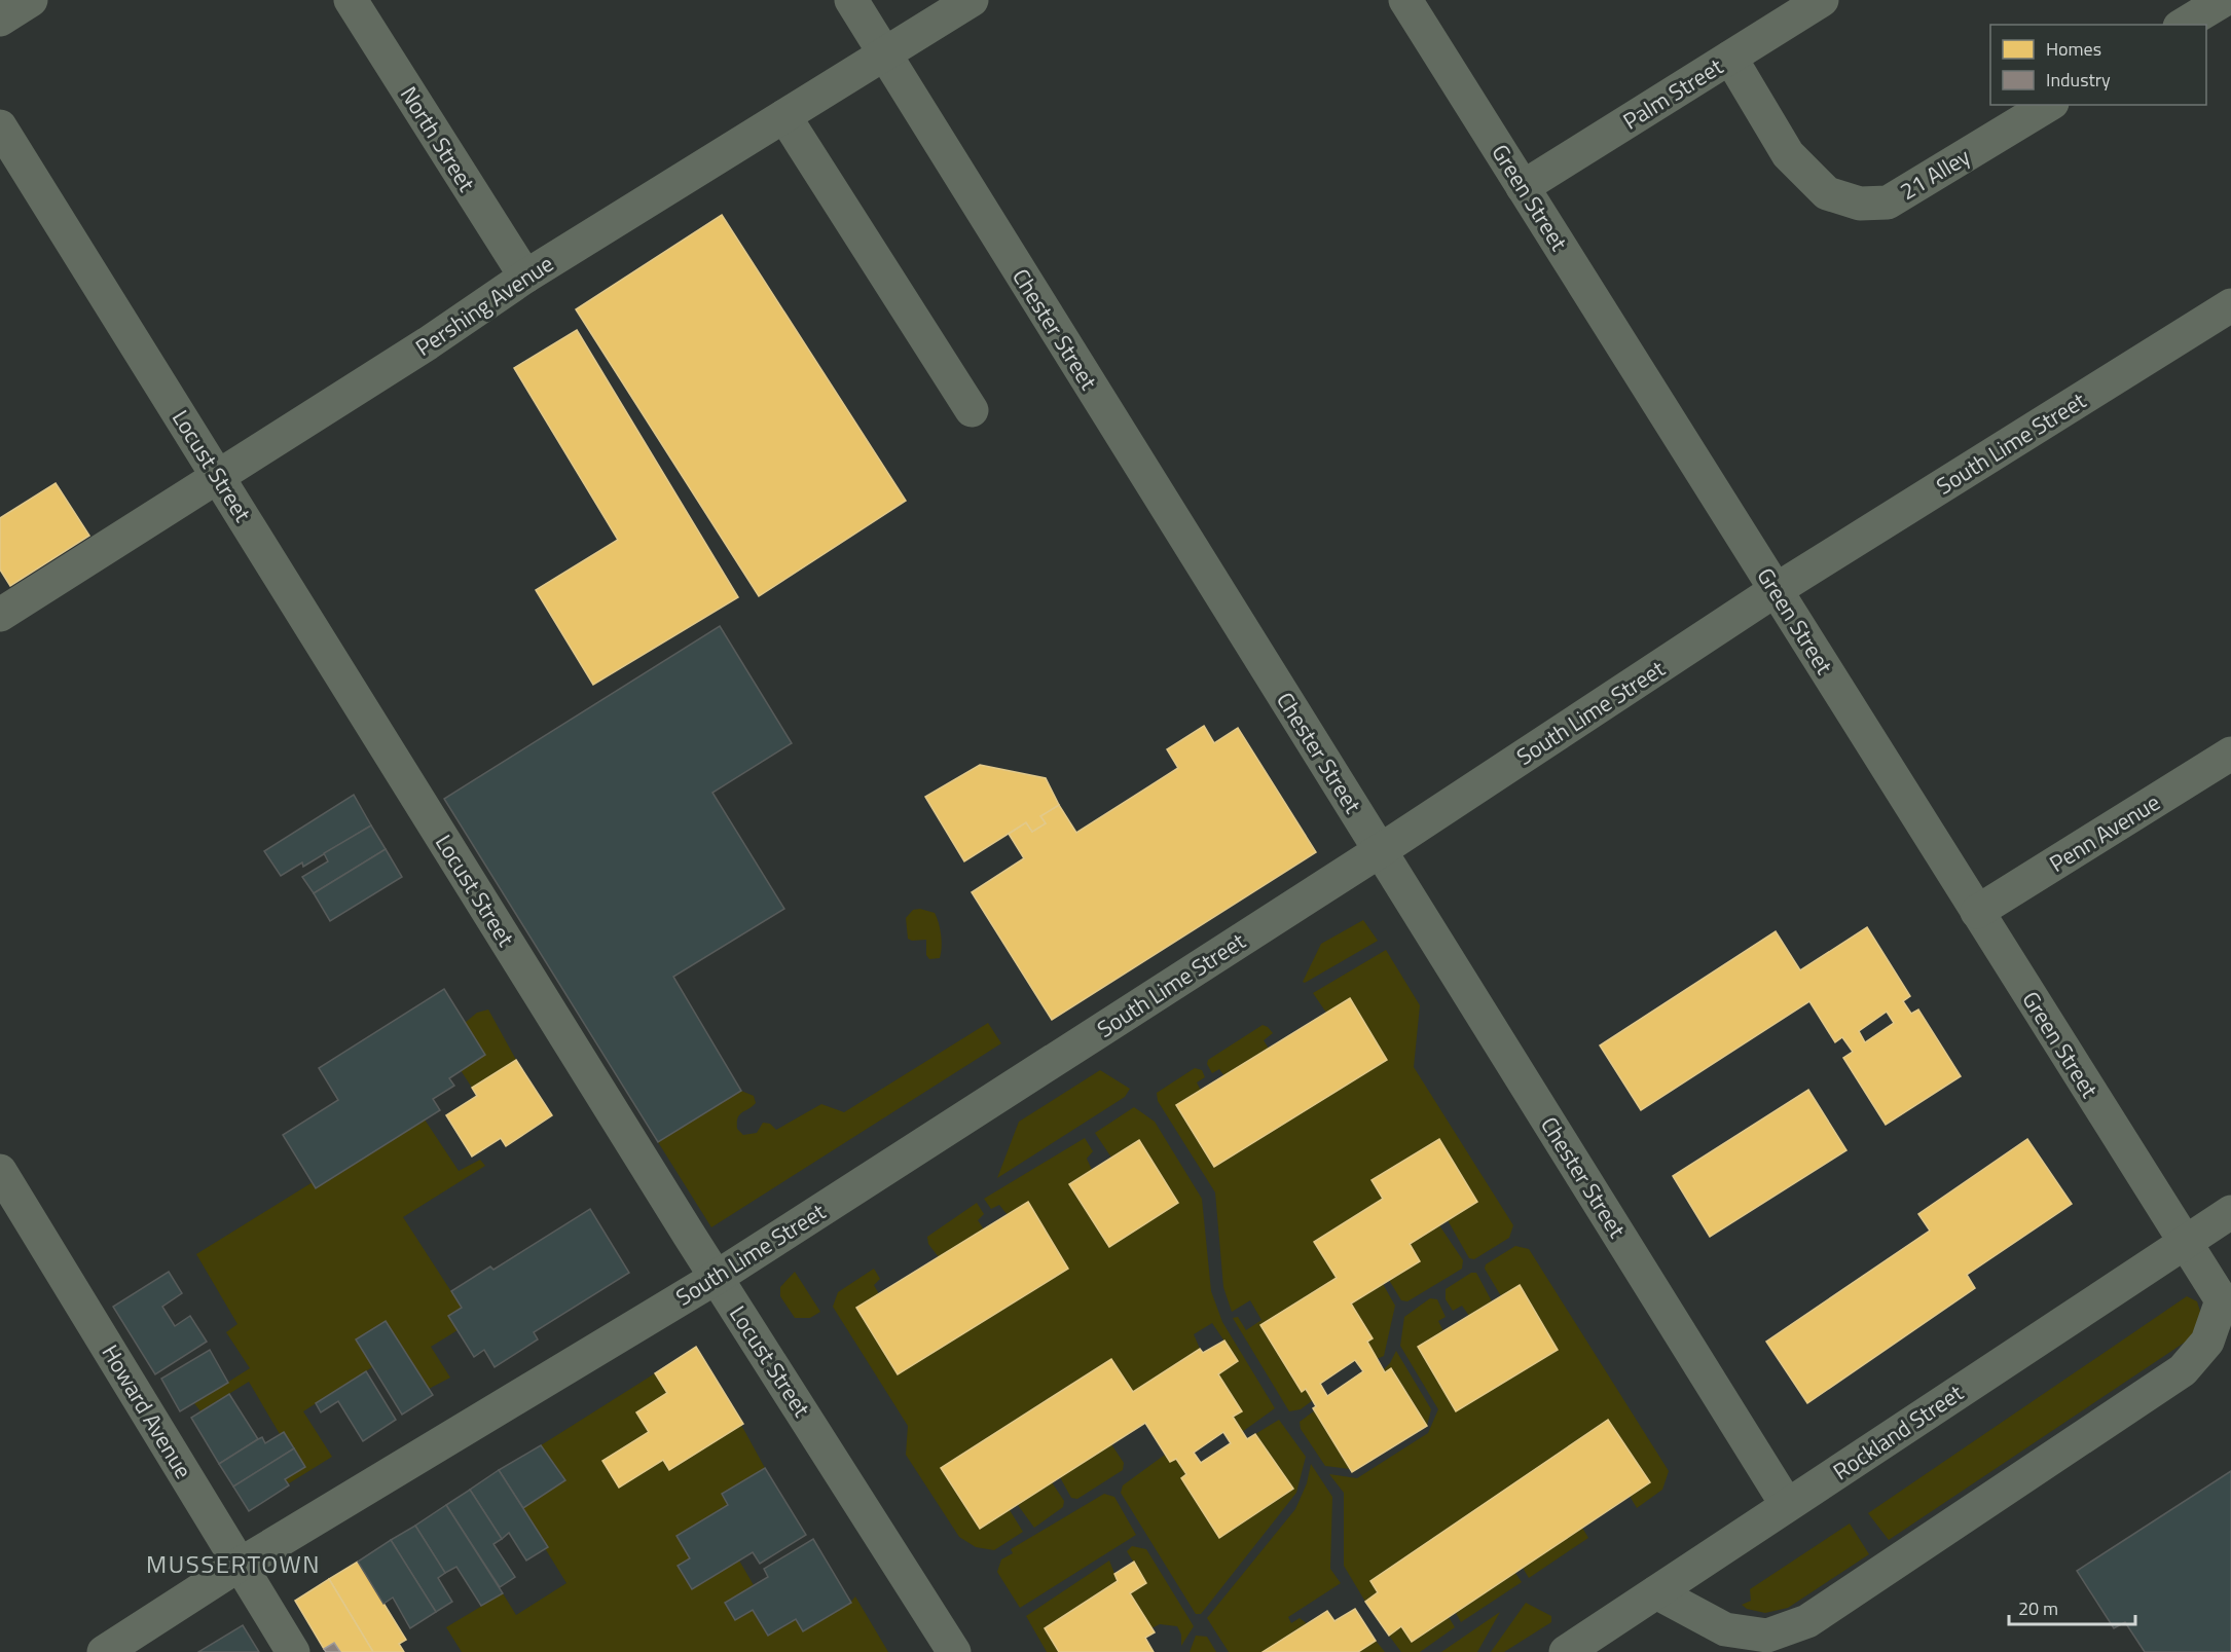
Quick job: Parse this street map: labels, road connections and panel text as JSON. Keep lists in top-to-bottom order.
{
  "streets": {
    "street": [
      "Palm Street",
      "North Street",
      "21 Alley",
      "Green Street",
      "Pershing Avenue",
      "Chester Street",
      "South Lime Street",
      "Locust Street",
      "Penn Avenue",
      "Howard Avenue",
      "Rockland Street"
    ]
  },
  "crossings": [
    ["Palm Street", "21 Alley"],
    ["Palm Street", "Green Street"],
    ["North Street", "Pershing Avenue"],
    ["Green Street", "South Lime Street"],
    ["Green Street", "Penn Avenue"],
    ["Green Street", "Rockland Street"],
    ["Pershing Avenue", "Chester Street"],
    ["Pershing Avenue", "Locust Street"],
    ["Chester Street", "South Lime Street"],
    ["Chester Street", "Rockland Street"],
    ["South Lime Street", "Locust Street"],
    ["South Lime Street", "Howard Avenue"]
  ],
  "districts": ["MUSSERTOWN"],
  "legend": ["Homes", "Industry"],
  "scale_bar": "20 m"
}
